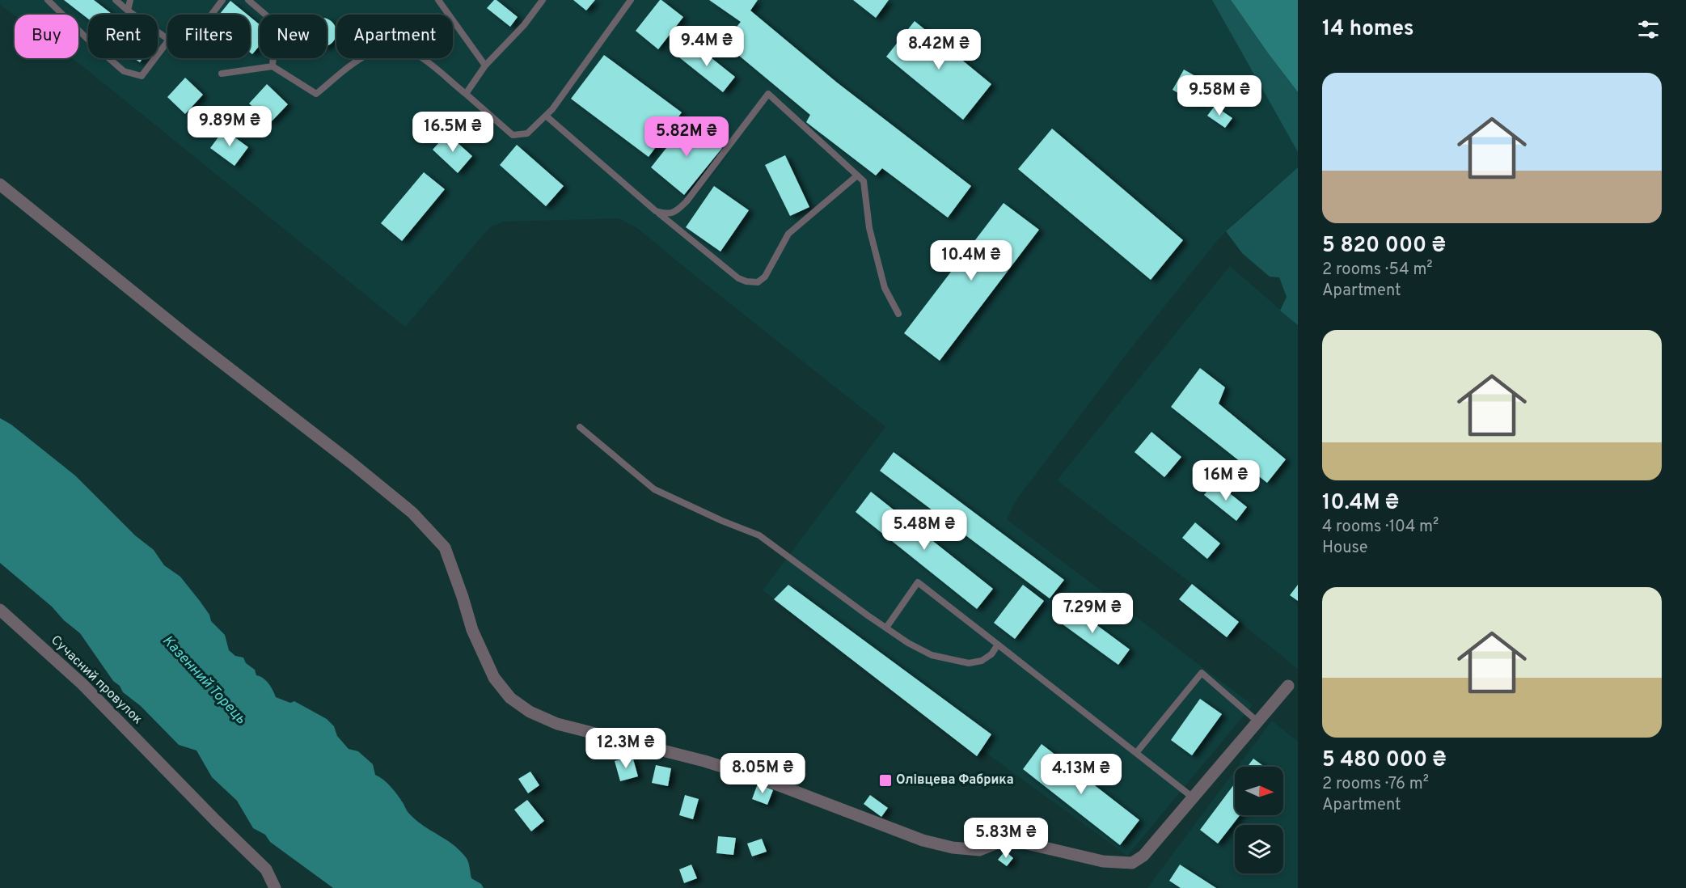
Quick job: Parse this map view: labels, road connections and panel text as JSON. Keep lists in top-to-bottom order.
{
  "streets": {
    "street": ["Сучасний провулок"]
  },
  "water": ["Казенний Торець"],
  "places": {
    "transit": ["Олівцева Фабрика"]
  },
  "north": "right",
  "page": {
    "heading": "14 homes",
    "chip": [
      "Buy",
      "Rent",
      "Filters",
      "New",
      "Apartment"
    ],
    "price": [
      "9.4M ₴",
      "8.42M ₴",
      "9.58M ₴",
      "9.89M ₴",
      "16.5M ₴",
      "5.82M ₴",
      "10.4M ₴",
      "16M ₴",
      "5.48M ₴",
      "7.29M ₴",
      "12.3M ₴",
      "8.05M ₴",
      "4.13M ₴",
      "5.83M ₴"
    ],
    "list": [
      {
        "name": "5 820 000 ₴",
        "note": "2 rooms · 54 m² · Apartment"
      },
      {
        "name": "10.4M ₴",
        "note": "4 rooms · 104 m² · House"
      },
      {
        "name": "5 480 000 ₴",
        "note": "2 rooms · 76 m² · Apartment"
      }
    ]
  }
}
